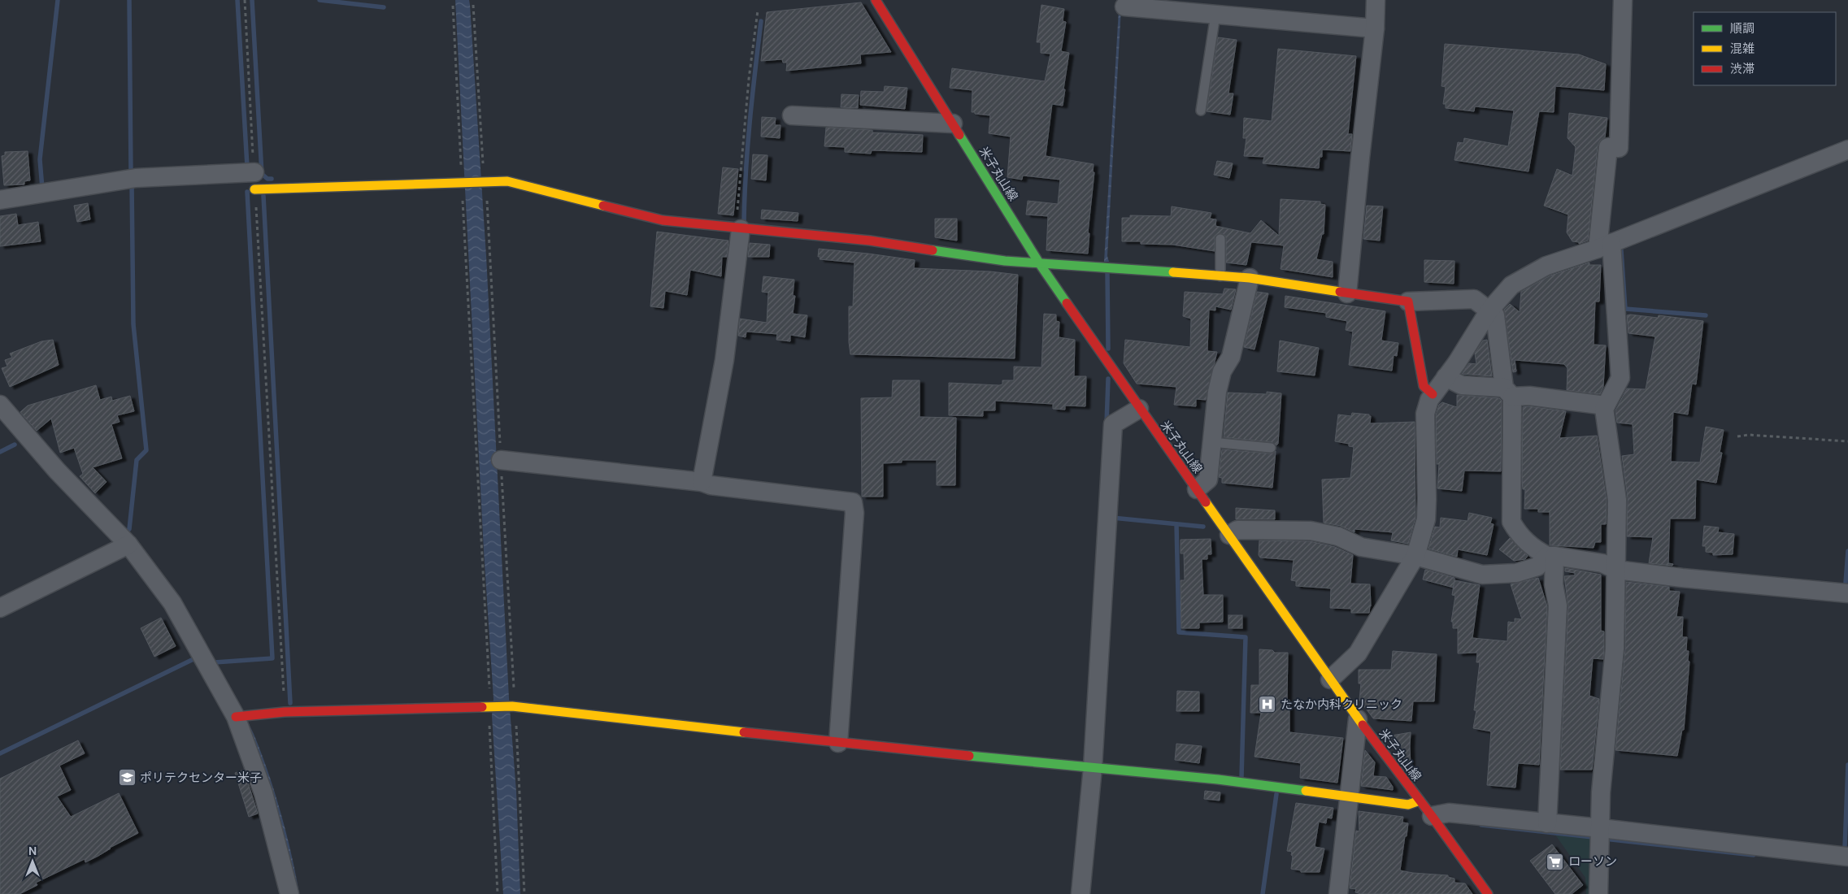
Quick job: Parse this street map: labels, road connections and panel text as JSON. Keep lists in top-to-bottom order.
{
  "streets": {
    "street": ["米子丸山線"]
  },
  "places": {
    "hospital": ["たなか内科クリニック"],
    "school or university": ["ポリテクセンター米子"],
    "supermarket": ["ローソン"]
  },
  "legend": ["順調", "混雑", "渋滞"],
  "north": "top"
}
